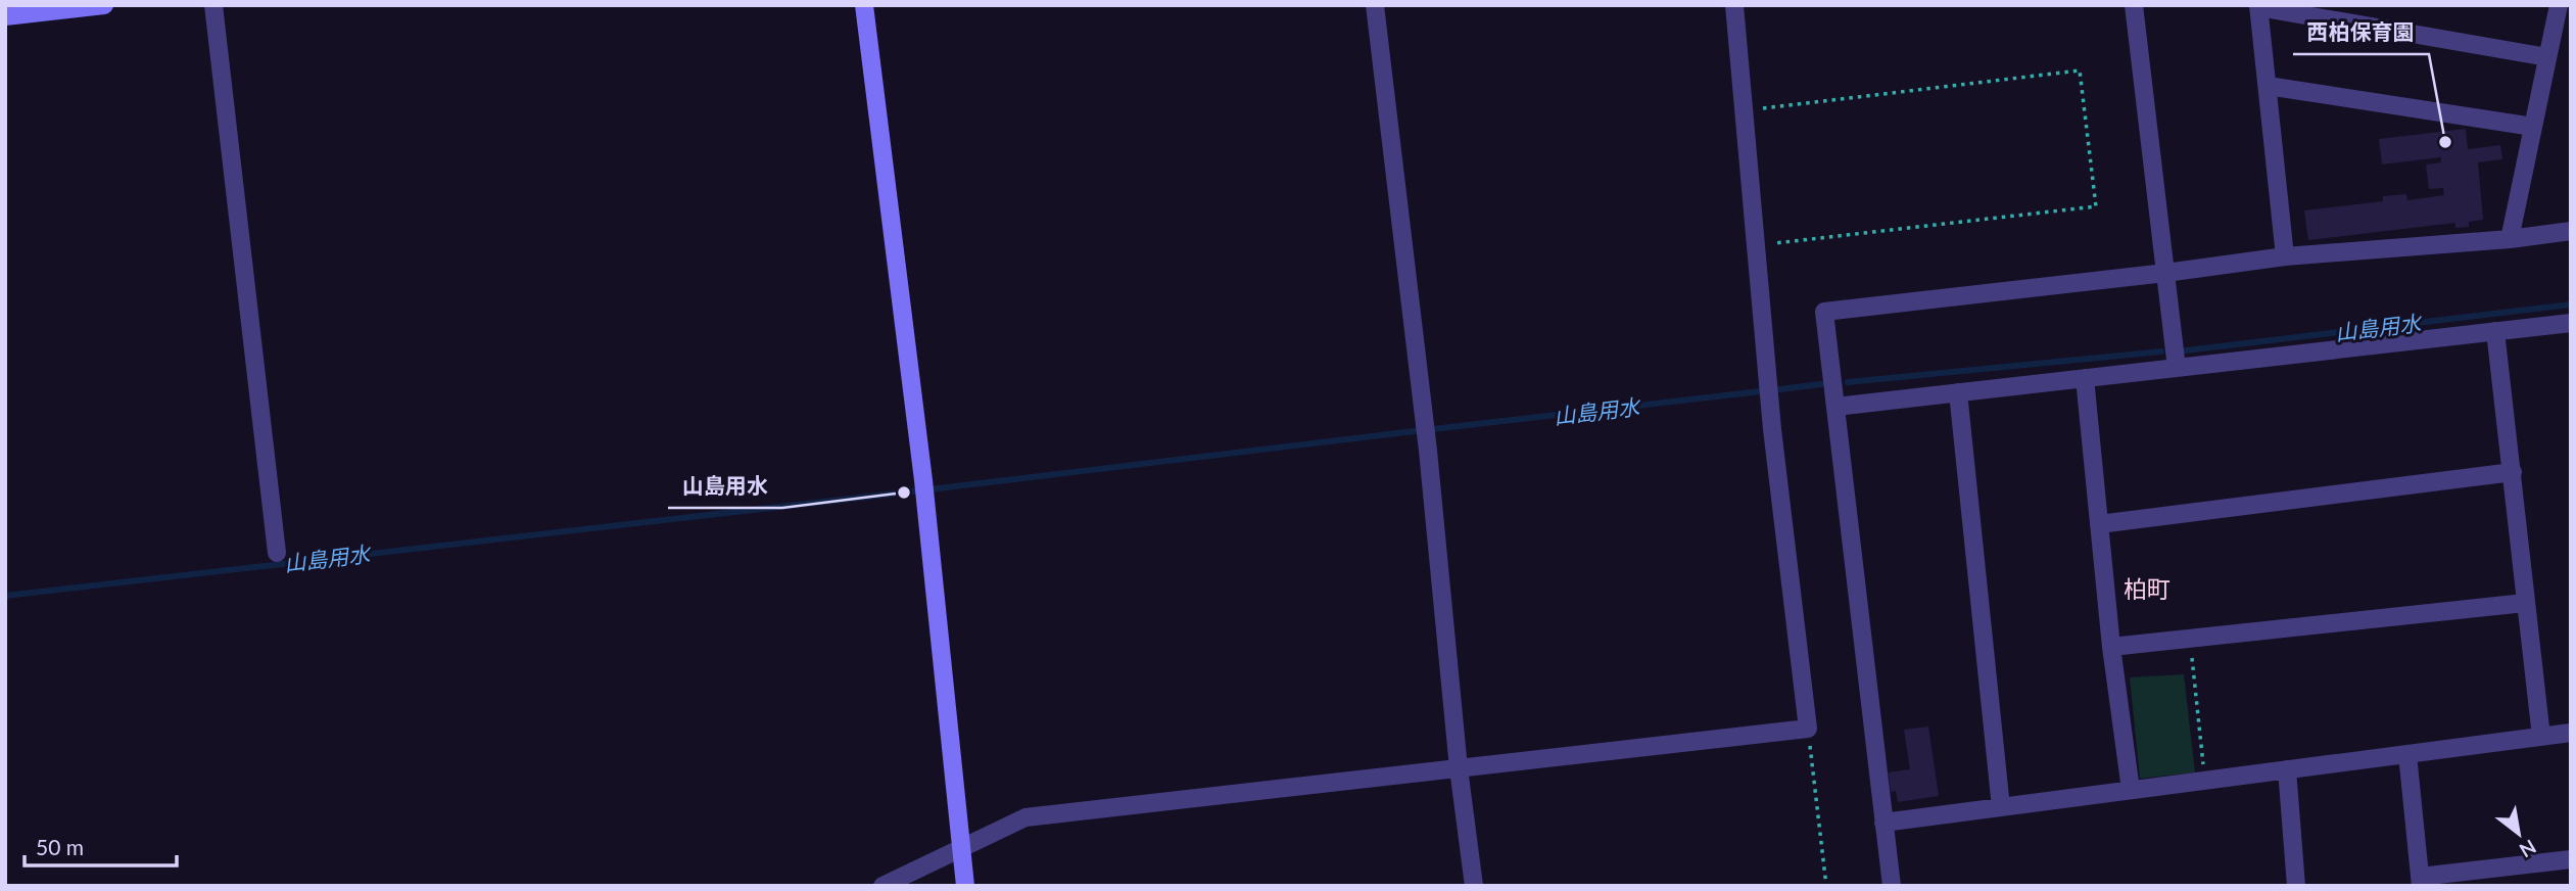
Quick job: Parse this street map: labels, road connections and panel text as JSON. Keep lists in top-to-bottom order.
{
  "districts": ["柏町"],
  "water": ["山島用水"],
  "places": ["西柏保育園", "山島用水"],
  "scale_bar": "50 m",
  "north": "bottom right"
}
